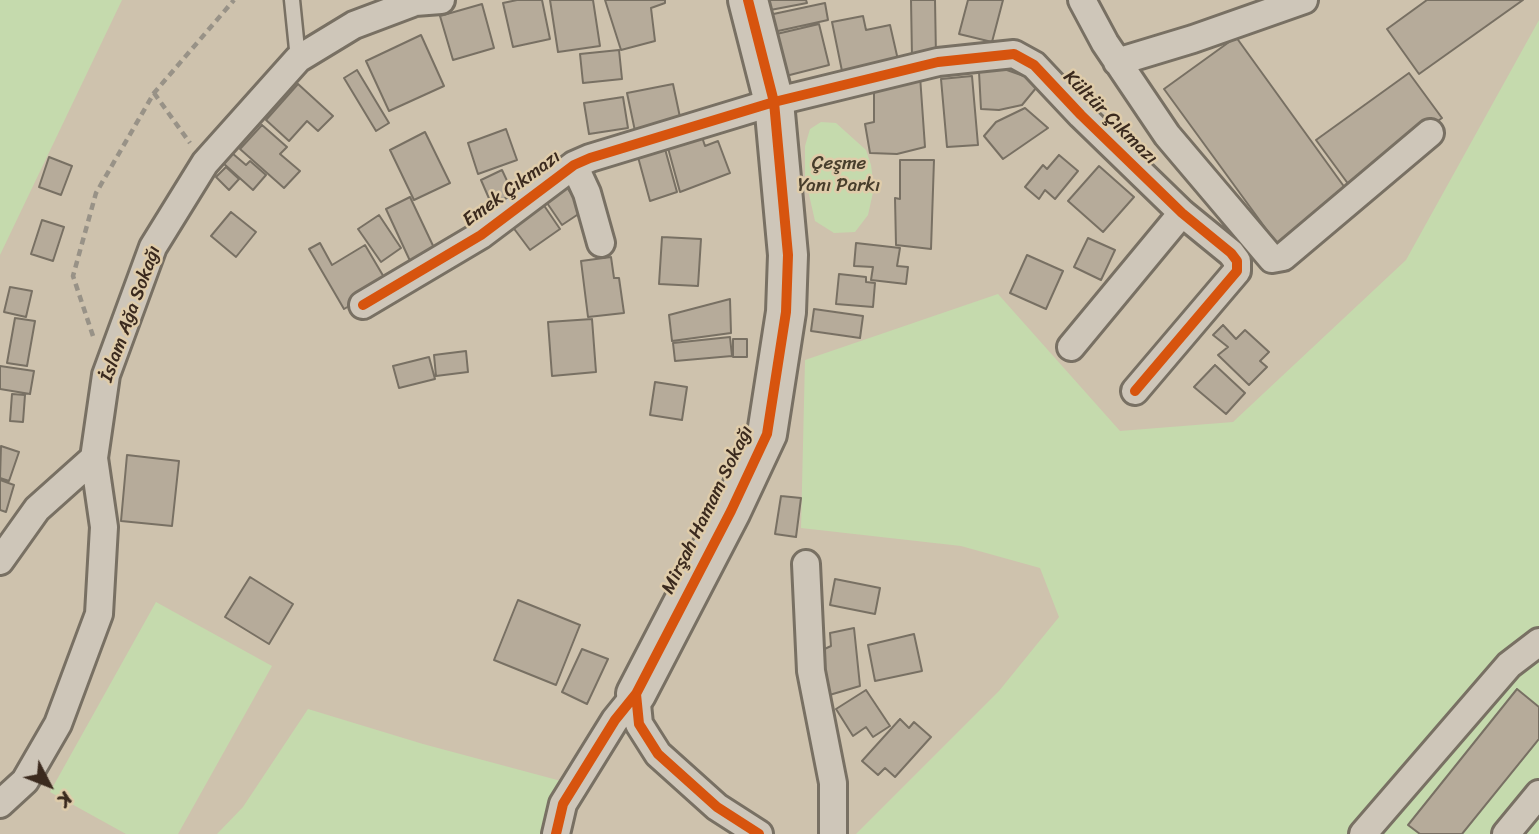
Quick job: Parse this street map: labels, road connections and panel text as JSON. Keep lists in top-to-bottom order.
{
  "streets": {
    "street": [
      "Kültür Çıkmazı",
      "Emek Çıkmazı",
      "İslam Ağa Sokağı",
      "Mirşah Hamam Sokağı"
    ]
  },
  "crossings": [
    ["Kültür Çıkmazı", "Emek Çıkmazı"],
    ["Kültür Çıkmazı", "Mirşah Hamam Sokağı"],
    ["Emek Çıkmazı", "Mirşah Hamam Sokağı"]
  ],
  "parks": ["Çeşme Yanı Parkı"],
  "north": "bottom right"
}
